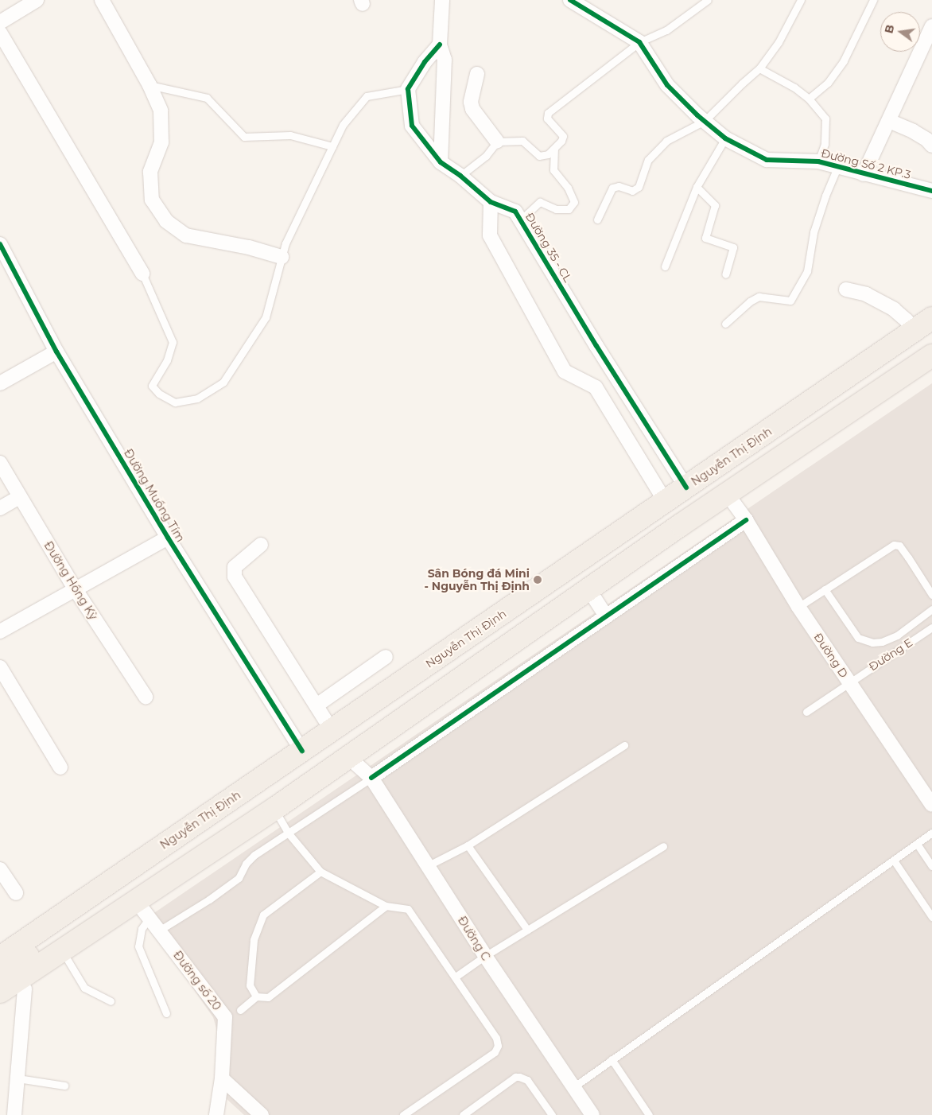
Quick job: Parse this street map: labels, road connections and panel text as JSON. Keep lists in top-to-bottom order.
{
  "streets": {
    "main road": ["Nguyễn Thị Định"],
    "street": [
      "Đường Số 2 KP.3",
      "Đường 35 - CL",
      "Đường Muồng Tím",
      "Đường Hồng Kỳ",
      "Đường D",
      "Đường C",
      "Đường số 20"
    ],
    "lane": ["Đường E"]
  },
  "crossings": [
    ["Đường 35 - CL", "Nguyễn Thị Định"],
    ["Nguyễn Thị Định", "Đường Muồng Tím"],
    ["Nguyễn Thị Định", "Đường D"],
    ["Nguyễn Thị Định", "Đường C"],
    ["Nguyễn Thị Định", "Đường số 20"],
    ["Đường E", "Đường D"]
  ],
  "places": ["Sân Bóng đá Mini - Nguyễn Thị Định"],
  "north": "left"
}
